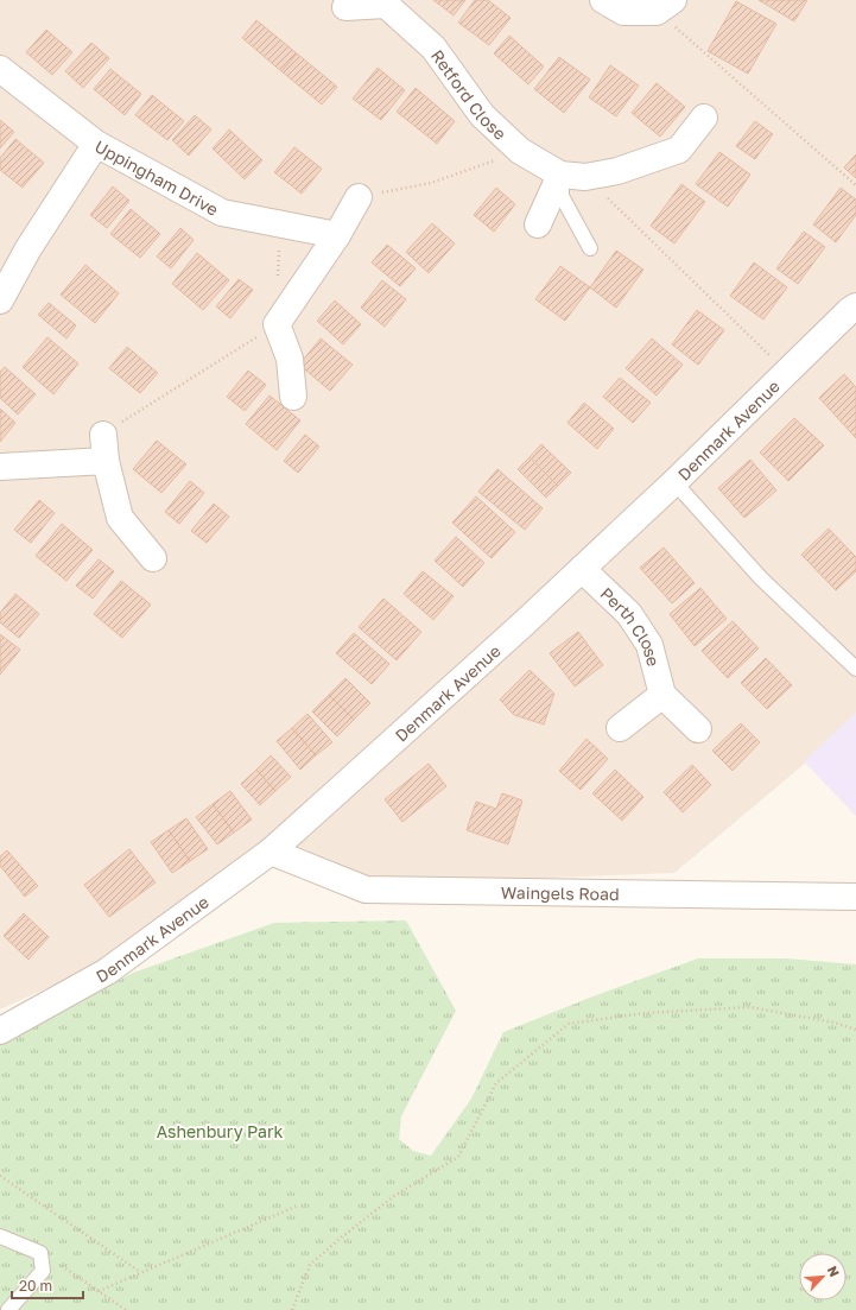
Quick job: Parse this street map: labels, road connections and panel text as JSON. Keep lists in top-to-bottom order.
{
  "streets": {
    "street": [
      "Retford Close",
      "Uppingham Drive",
      "Denmark Avenue",
      "Perth Close",
      "Waingels Road"
    ]
  },
  "crossings": [
    ["Denmark Avenue", "Perth Close"],
    ["Denmark Avenue", "Waingels Road"]
  ],
  "parks": ["Ashenbury Park"],
  "scale_bar": "20 m",
  "north": "top right"
}
